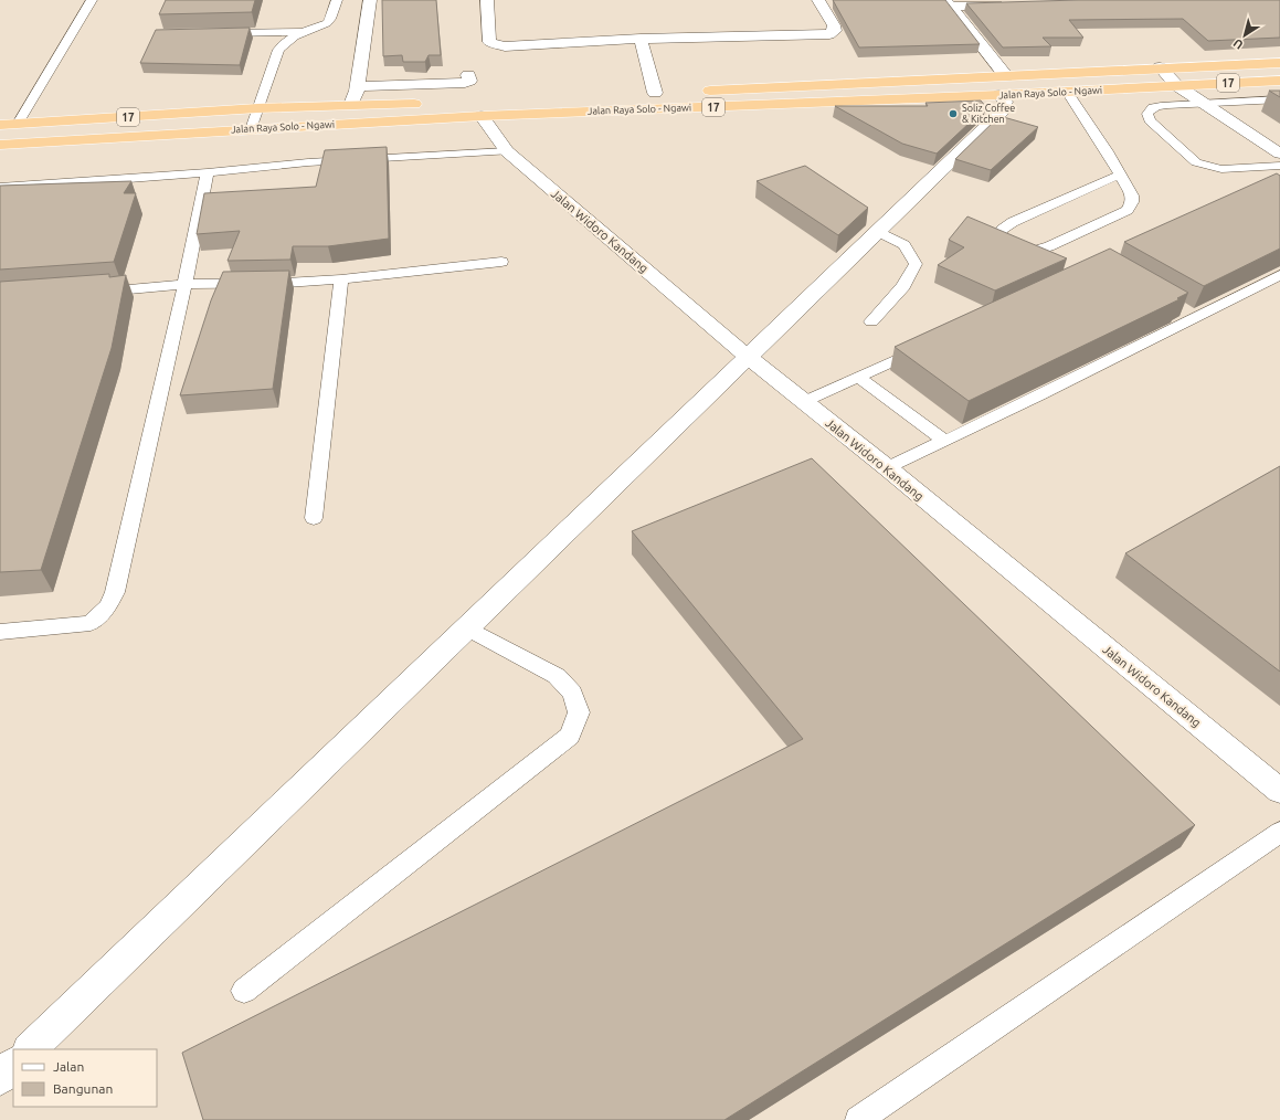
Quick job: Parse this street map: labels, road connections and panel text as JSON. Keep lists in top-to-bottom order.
{
  "streets": {
    "highway": ["17", "Jalan Raya Solo - Ngawi"],
    "street": ["Jalan Widoro Kandang"]
  },
  "crossings": [
    ["Jalan Raya Solo - Ngawi", "Jalan Widoro Kandang"]
  ],
  "places": ["Soliz Coffee & Kitchen"],
  "legend": ["Jalan", "Bangunan"],
  "north": "bottom left"
}
